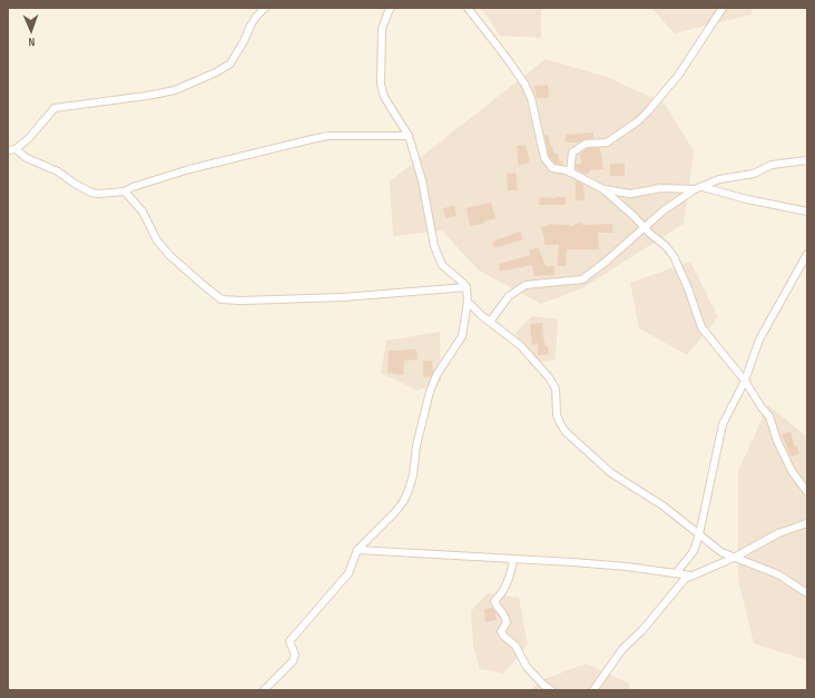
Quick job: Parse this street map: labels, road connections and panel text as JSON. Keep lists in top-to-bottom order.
{
  "north": "bottom"
}
